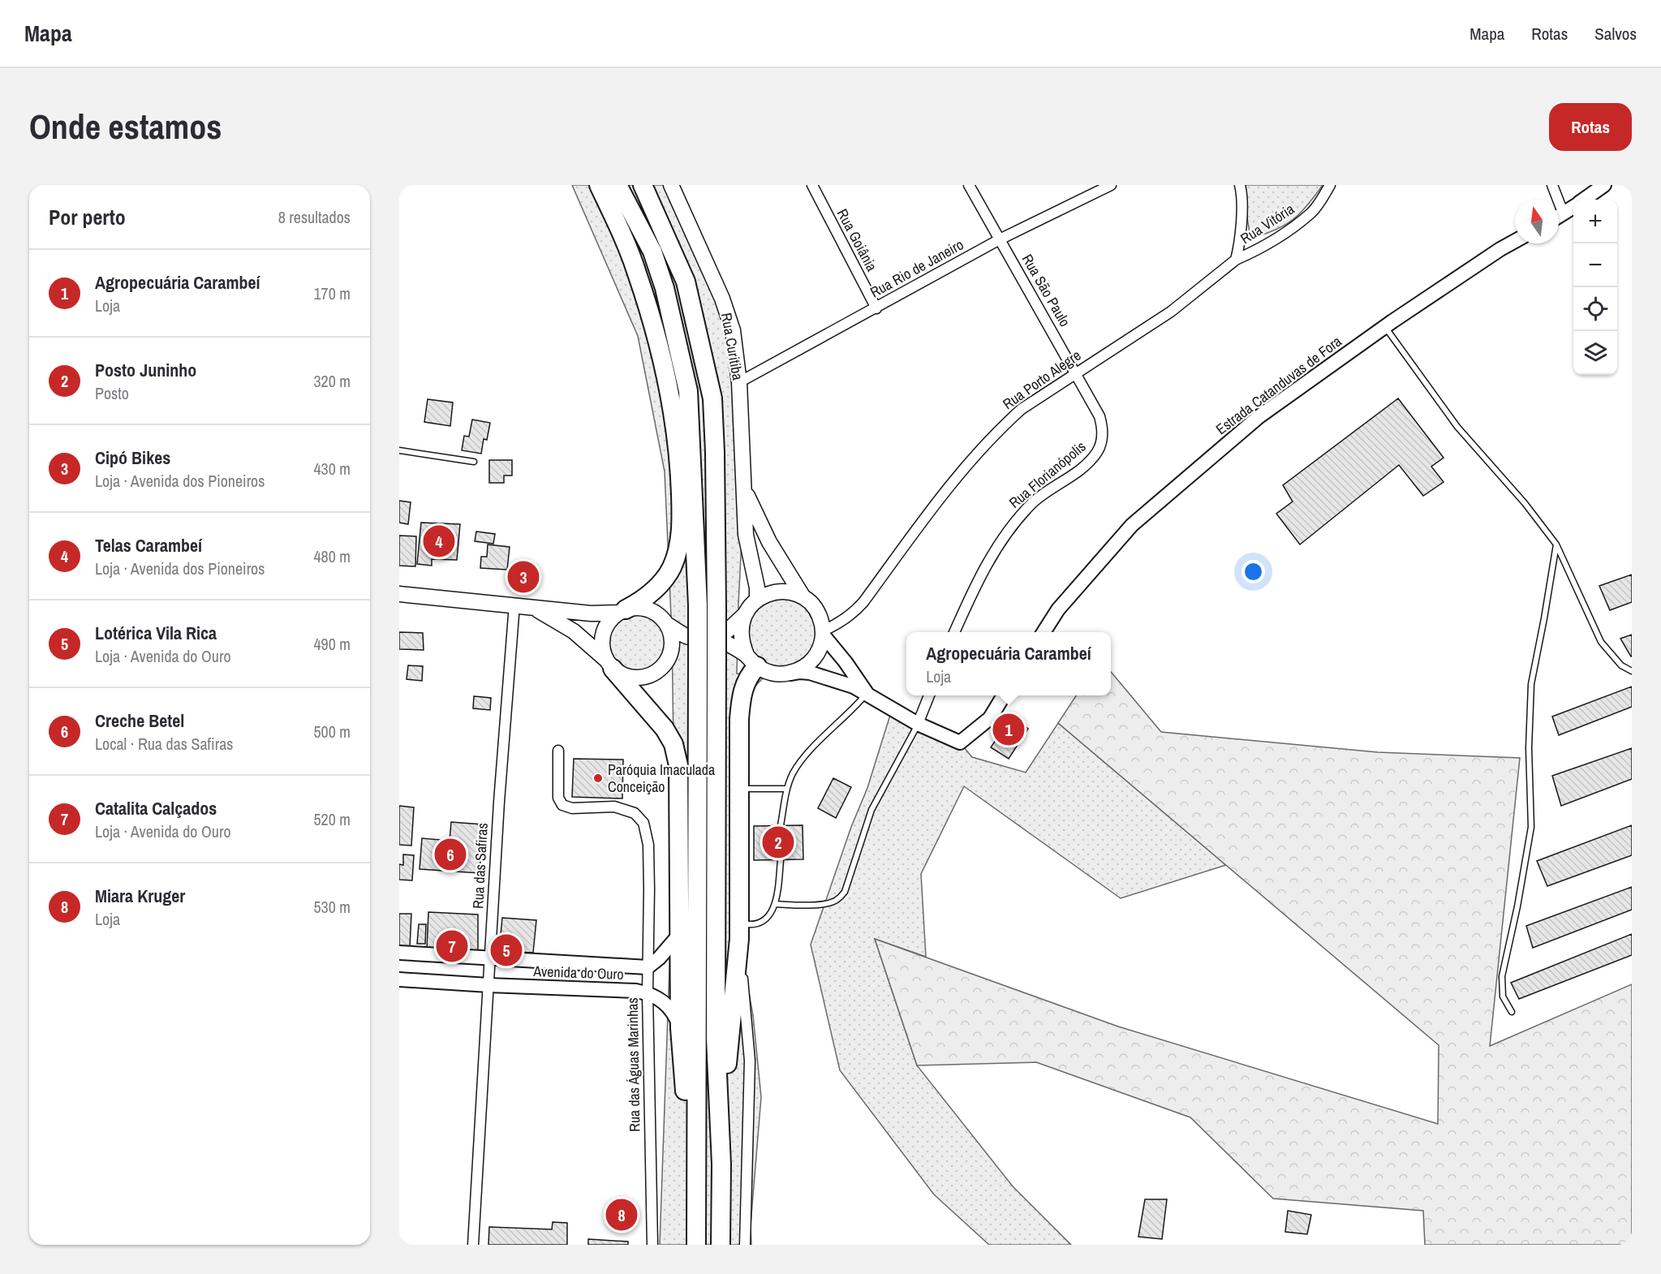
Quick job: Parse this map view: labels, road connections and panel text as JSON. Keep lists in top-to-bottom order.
{
  "streets": {
    "main road": ["Rua Curitiba"],
    "street": [
      "Rua Vitória",
      "Rua Goiânia",
      "Rua Rio de Janeiro",
      "Rua São Paulo",
      "Rua Porto Alegre",
      "Estrada Catanduvas de Fora",
      "Rua Florianópolis",
      "Rua das Safiras",
      "Avenida do Ouro",
      "Rua das Águas Marinhas"
    ]
  },
  "crossings": [
    ["Rua Vitória", "Rua Porto Alegre"],
    ["Rua Goiânia", "Rua Rio de Janeiro"],
    ["Rua Rio de Janeiro", "Rua São Paulo"],
    ["Rua Rio de Janeiro", "Rua Curitiba"],
    ["Rua São Paulo", "Rua Porto Alegre"],
    ["Rua São Paulo", "Rua Florianópolis"],
    ["Rua Curitiba", "Rua Porto Alegre"],
    ["Rua das Safiras", "Avenida do Ouro"],
    ["Avenida do Ouro", "Rua das Águas Marinhas"]
  ],
  "places": ["Paróquia Imaculada Conceição"],
  "north": "top",
  "page": {
    "header": "Mapa",
    "nav": ["Mapa", "Rotas", "Salvos"],
    "buttons": "Rotas",
    "title": "Onde estamos",
    "heading": ["Por perto", "8 resultados"],
    "map_buttons": ["+", "−"],
    "list": [
      {
        "mark": "1",
        "name": "Agropecuária Carambeí",
        "note": "Loja",
        "value": "170 m"
      },
      {
        "mark": "2",
        "name": "Posto Juninho",
        "note": "Posto",
        "value": "320 m"
      },
      {
        "mark": "3",
        "name": "Cipó Bikes",
        "note": "Loja · Avenida dos Pioneiros",
        "value": "430 m"
      },
      {
        "mark": "4",
        "name": "Telas Carambeí",
        "note": "Loja · Avenida dos Pioneiros",
        "value": "480 m"
      },
      {
        "mark": "5",
        "name": "Lotérica Vila Rica",
        "note": "Loja · Avenida do Ouro",
        "value": "490 m"
      },
      {
        "mark": "6",
        "name": "Creche Betel",
        "note": "Local · Rua das Safiras",
        "value": "500 m"
      },
      {
        "mark": "7",
        "name": "Catalita Calçados",
        "note": "Loja · Avenida do Ouro",
        "value": "520 m"
      },
      {
        "mark": "8",
        "name": "Miara Kruger",
        "note": "Loja",
        "value": "530 m"
      }
    ],
    "pins": [
      "4",
      "3",
      "1",
      "2",
      "6",
      "7",
      "5",
      "8"
    ],
    "popup": ["Agropecuária Carambeí", "Loja"]
  }
}
